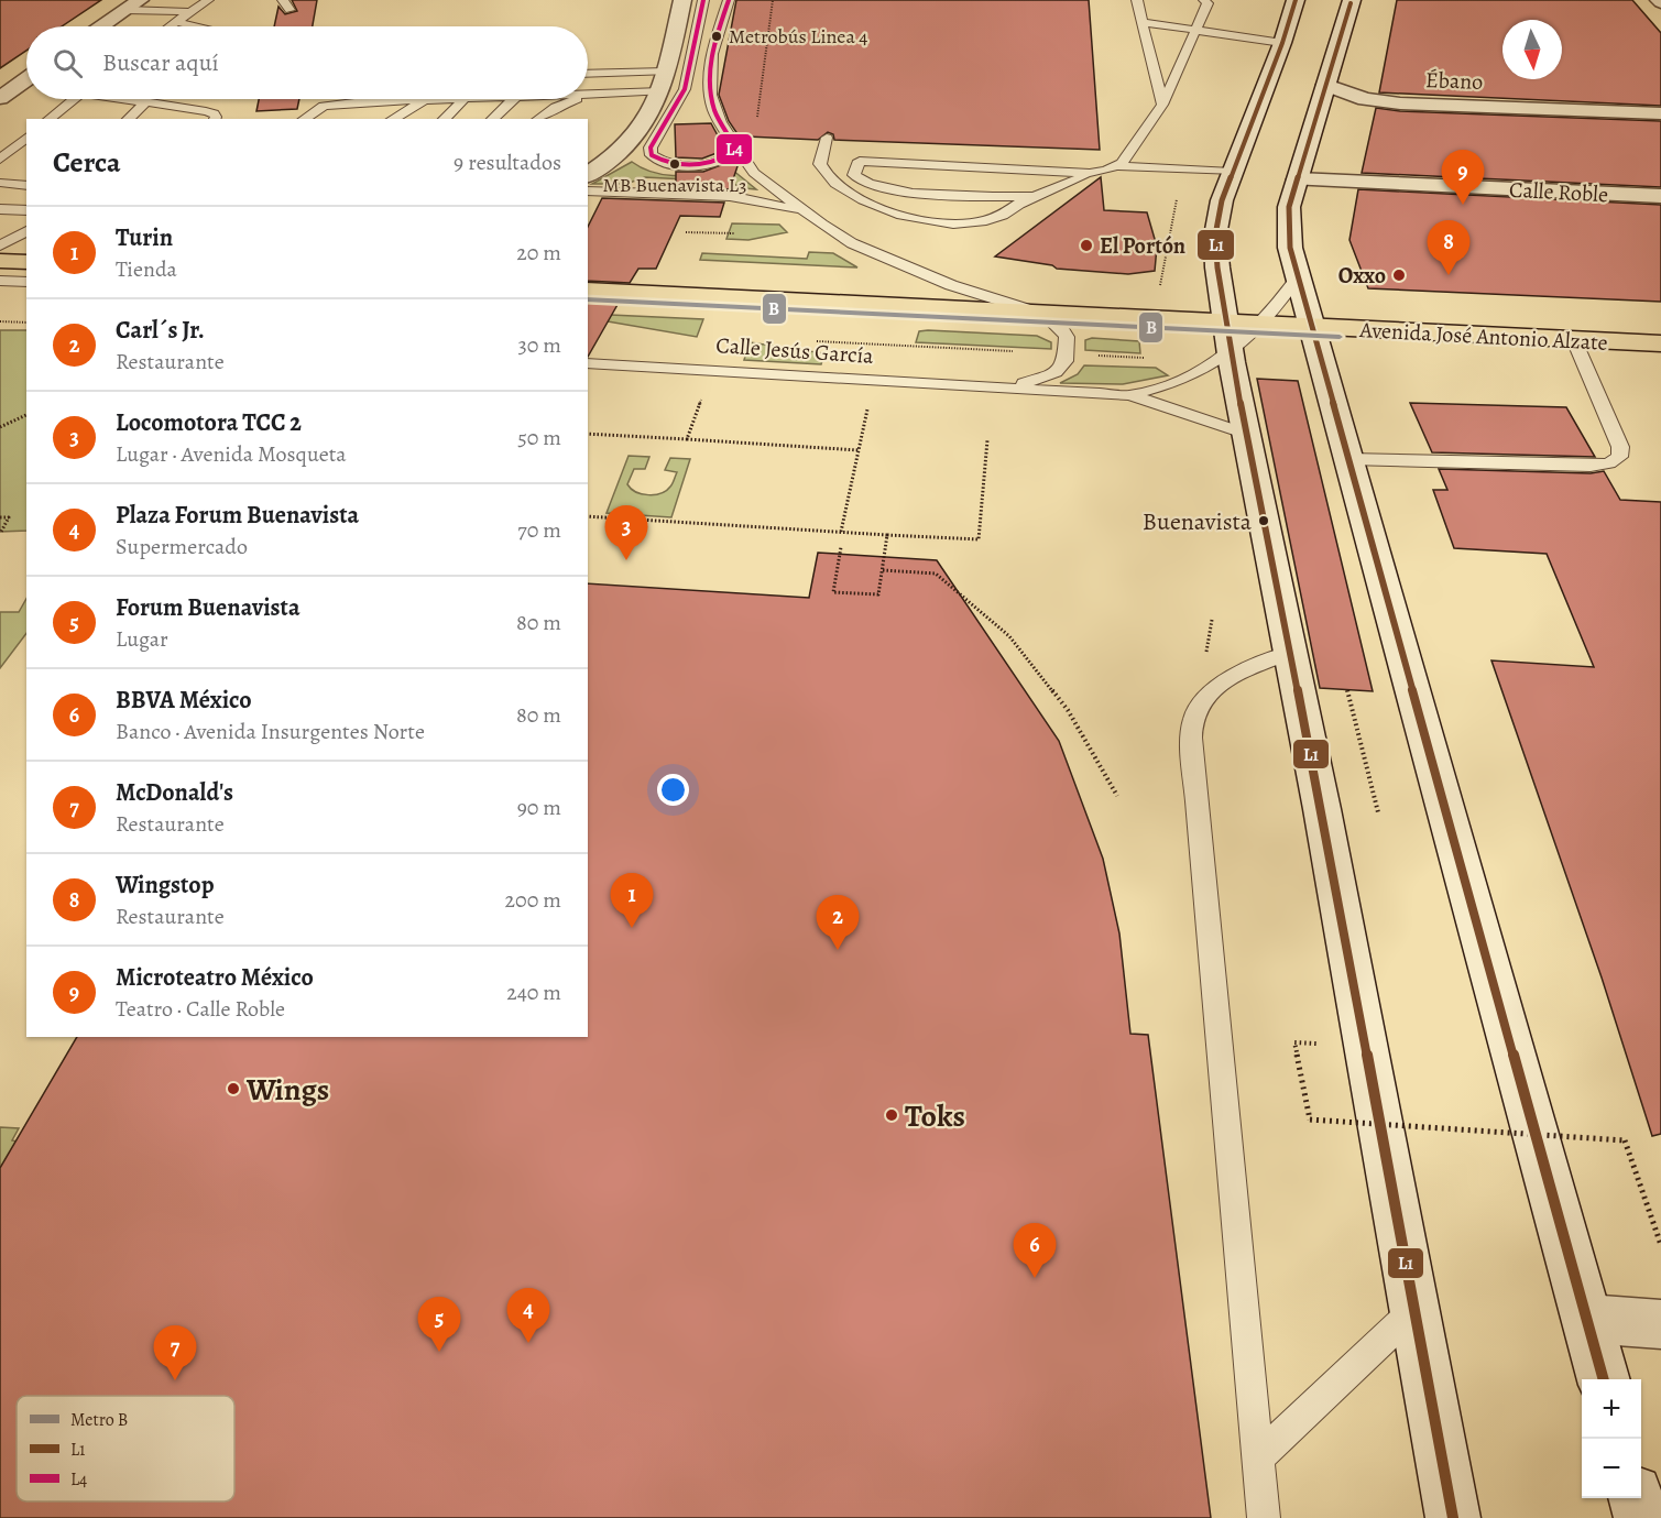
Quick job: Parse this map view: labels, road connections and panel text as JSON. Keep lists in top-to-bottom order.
{
  "streets": {
    "main road": ["Ébano", "Calle Roble", "Avenida José Antonio Alzate"],
    "lane": ["Calle Jesús García"]
  },
  "crossings": [
    ["Avenida José Antonio Alzate", "Calle Jesús García"]
  ],
  "places": [
    "Metrobús Linea 4",
    "MB Buenavista L3",
    "El Portón",
    "Oxxo",
    "Buenavista",
    "Wings",
    "Toks"
  ],
  "lines": ["transit line L1", "transit line L4", "metro line B"],
  "legend": ["Metro B", "L1", "L4"],
  "north": "bottom",
  "page": {
    "search": "Buscar aquí",
    "heading": ["Cerca", "9 resultados"],
    "pins": [
      "9",
      "8",
      "3",
      "1",
      "2",
      "6",
      "4",
      "5",
      "7"
    ],
    "list": [
      {
        "mark": "1",
        "name": "Turin",
        "note": "Tienda",
        "value": "20 m"
      },
      {
        "mark": "2",
        "name": "Carl´s Jr.",
        "note": "Restaurante",
        "value": "30 m"
      },
      {
        "mark": "3",
        "name": "Locomotora TCC 2",
        "note": "Lugar · Avenida Mosqueta",
        "value": "50 m"
      },
      {
        "mark": "4",
        "name": "Plaza Forum Buenavista",
        "note": "Supermercado",
        "value": "70 m"
      },
      {
        "mark": "5",
        "name": "Forum Buenavista",
        "note": "Lugar",
        "value": "80 m"
      },
      {
        "mark": "6",
        "name": "BBVA México",
        "note": "Banco · Avenida Insurgentes Norte",
        "value": "80 m"
      },
      {
        "mark": "7",
        "name": "McDonald's",
        "note": "Restaurante",
        "value": "90 m"
      },
      {
        "mark": "8",
        "name": "Wingstop",
        "note": "Restaurante",
        "value": "200 m"
      },
      {
        "mark": "9",
        "name": "Microteatro México",
        "note": "Teatro · Calle Roble",
        "value": "240 m"
      }
    ],
    "map_buttons": ["+", "−"]
  }
}
